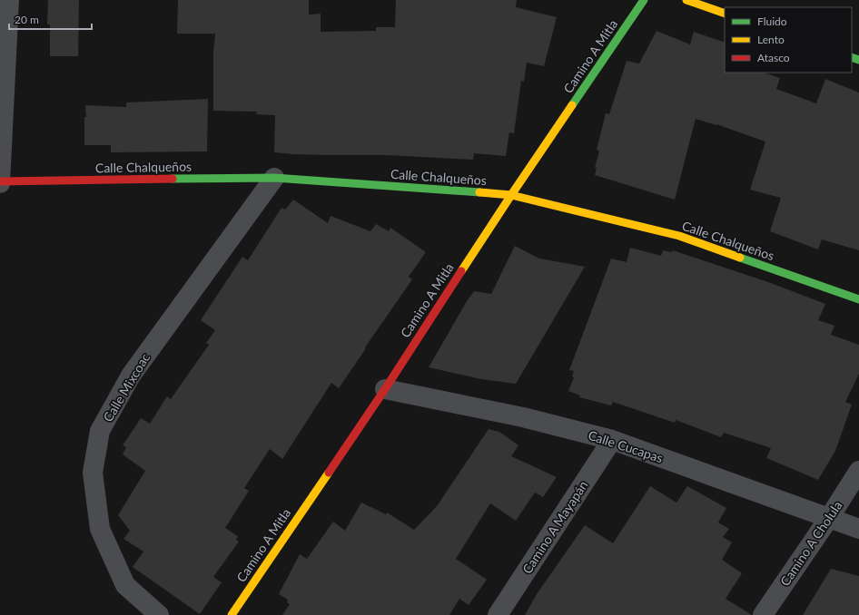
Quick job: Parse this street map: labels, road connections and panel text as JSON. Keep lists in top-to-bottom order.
{
  "streets": {
    "street": [
      "Camino A Mitla",
      "Calle Chalqueños",
      "Calle Mixcoac",
      "Calle Cucapas",
      "Camino A Mayapán",
      "Camino A Cholula"
    ]
  },
  "crossings": [
    ["Camino A Mitla", "Calle Chalqueños"],
    ["Camino A Mitla", "Calle Cucapas"],
    ["Calle Chalqueños", "Calle Mixcoac"],
    ["Calle Cucapas", "Camino A Mayapán"],
    ["Calle Cucapas", "Camino A Cholula"]
  ],
  "legend": ["Fluido", "Lento", "Atasco"],
  "scale_bar": "20 m"
}
